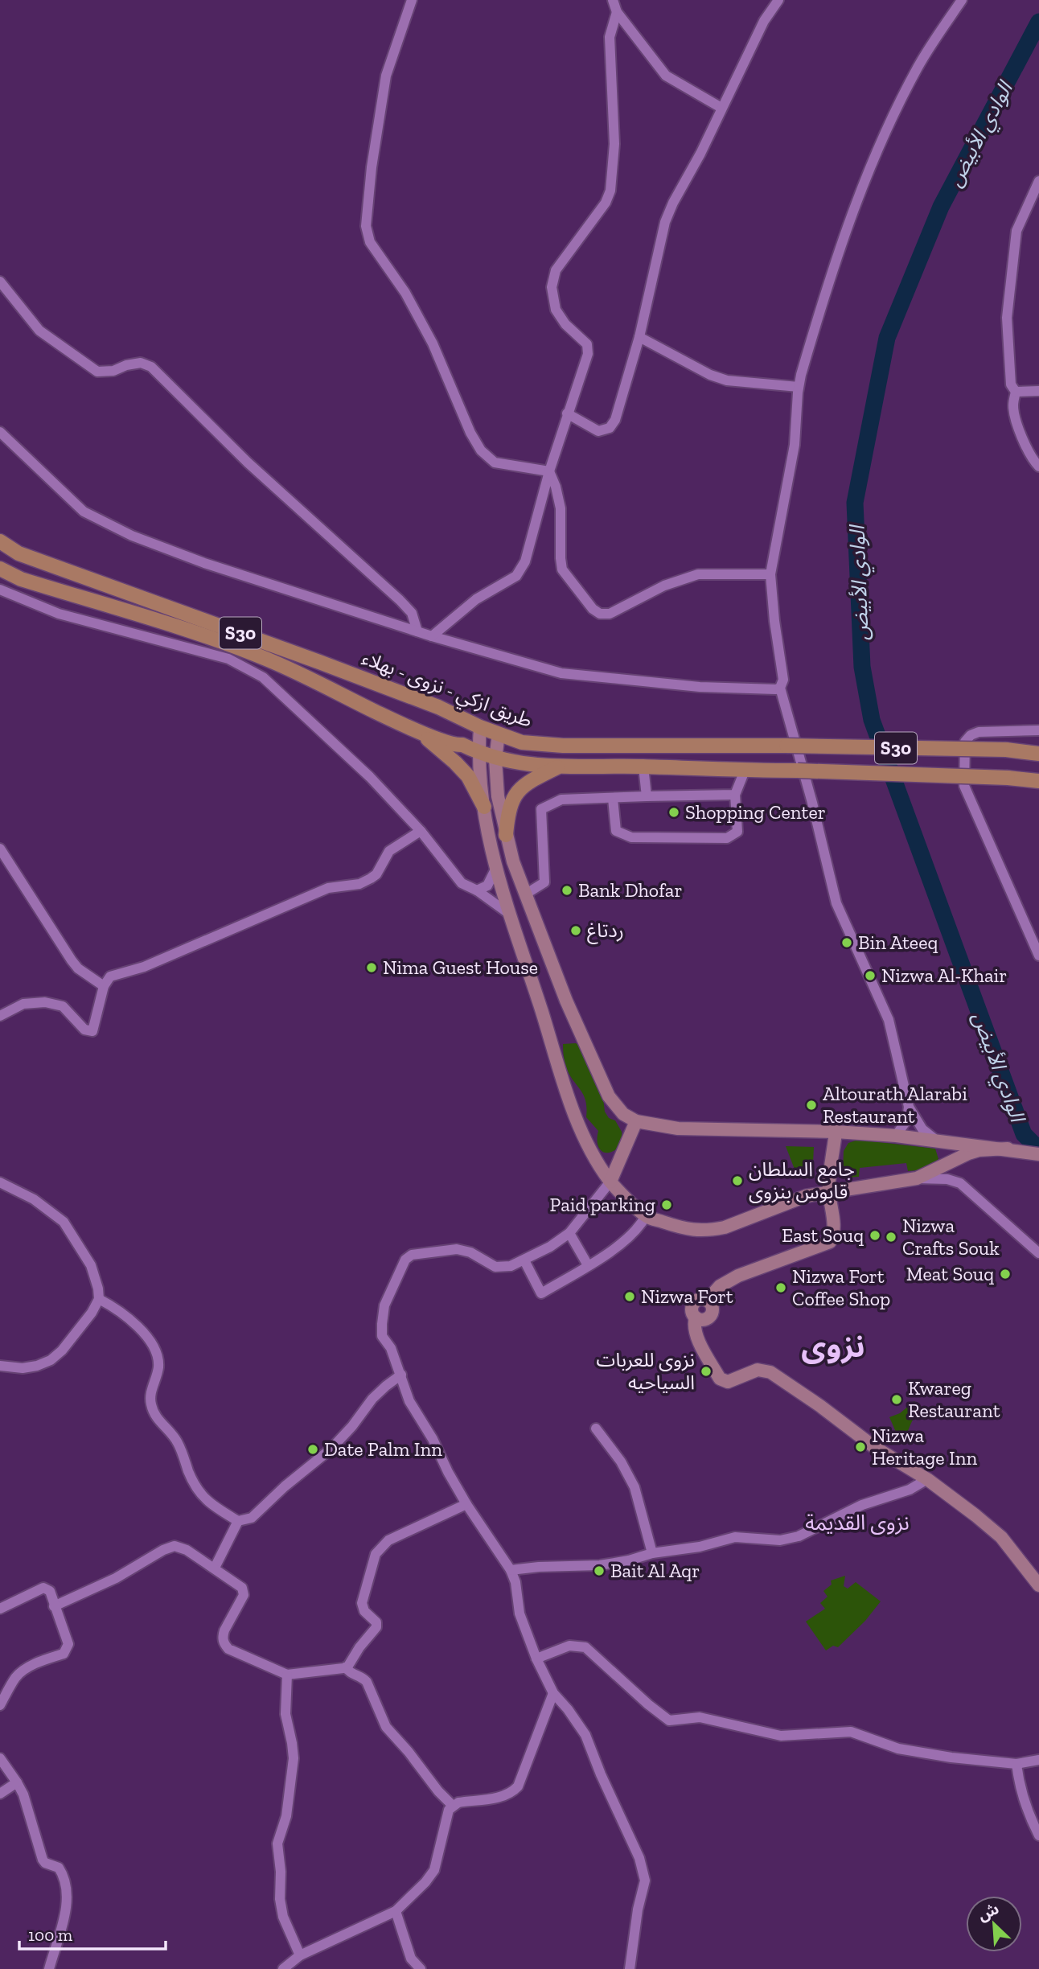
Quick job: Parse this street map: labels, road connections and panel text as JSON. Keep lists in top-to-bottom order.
{
  "streets": {
    "main road": ["S30", "طريق ازكي - نزوى - بهلاء"]
  },
  "districts": ["نزوى", "نزوى القديمة"],
  "water": ["الوادي الأبيض"],
  "places": [
    "Shopping Center",
    "Bank Dhofar",
    "ردتاغ",
    "Bin Ateeq",
    "Nima Guest House",
    "Nizwa Al-Khair",
    "Altourath Alarabi Restaurant",
    "جامع السلطان قابوس بنزوى",
    "Paid parking",
    "East Souq",
    "Nizwa Crafts Souk",
    "Meat Souq",
    "Nizwa Fort Coffee Shop",
    "Nizwa Fort",
    "نزوى للعربات السياحيه",
    "Kwareg Restaurant",
    "Nizwa Heritage Inn",
    "Date Palm Inn",
    "Bait Al Aqr"
  ],
  "scale_bar": "100 m",
  "north": "top left"
}
